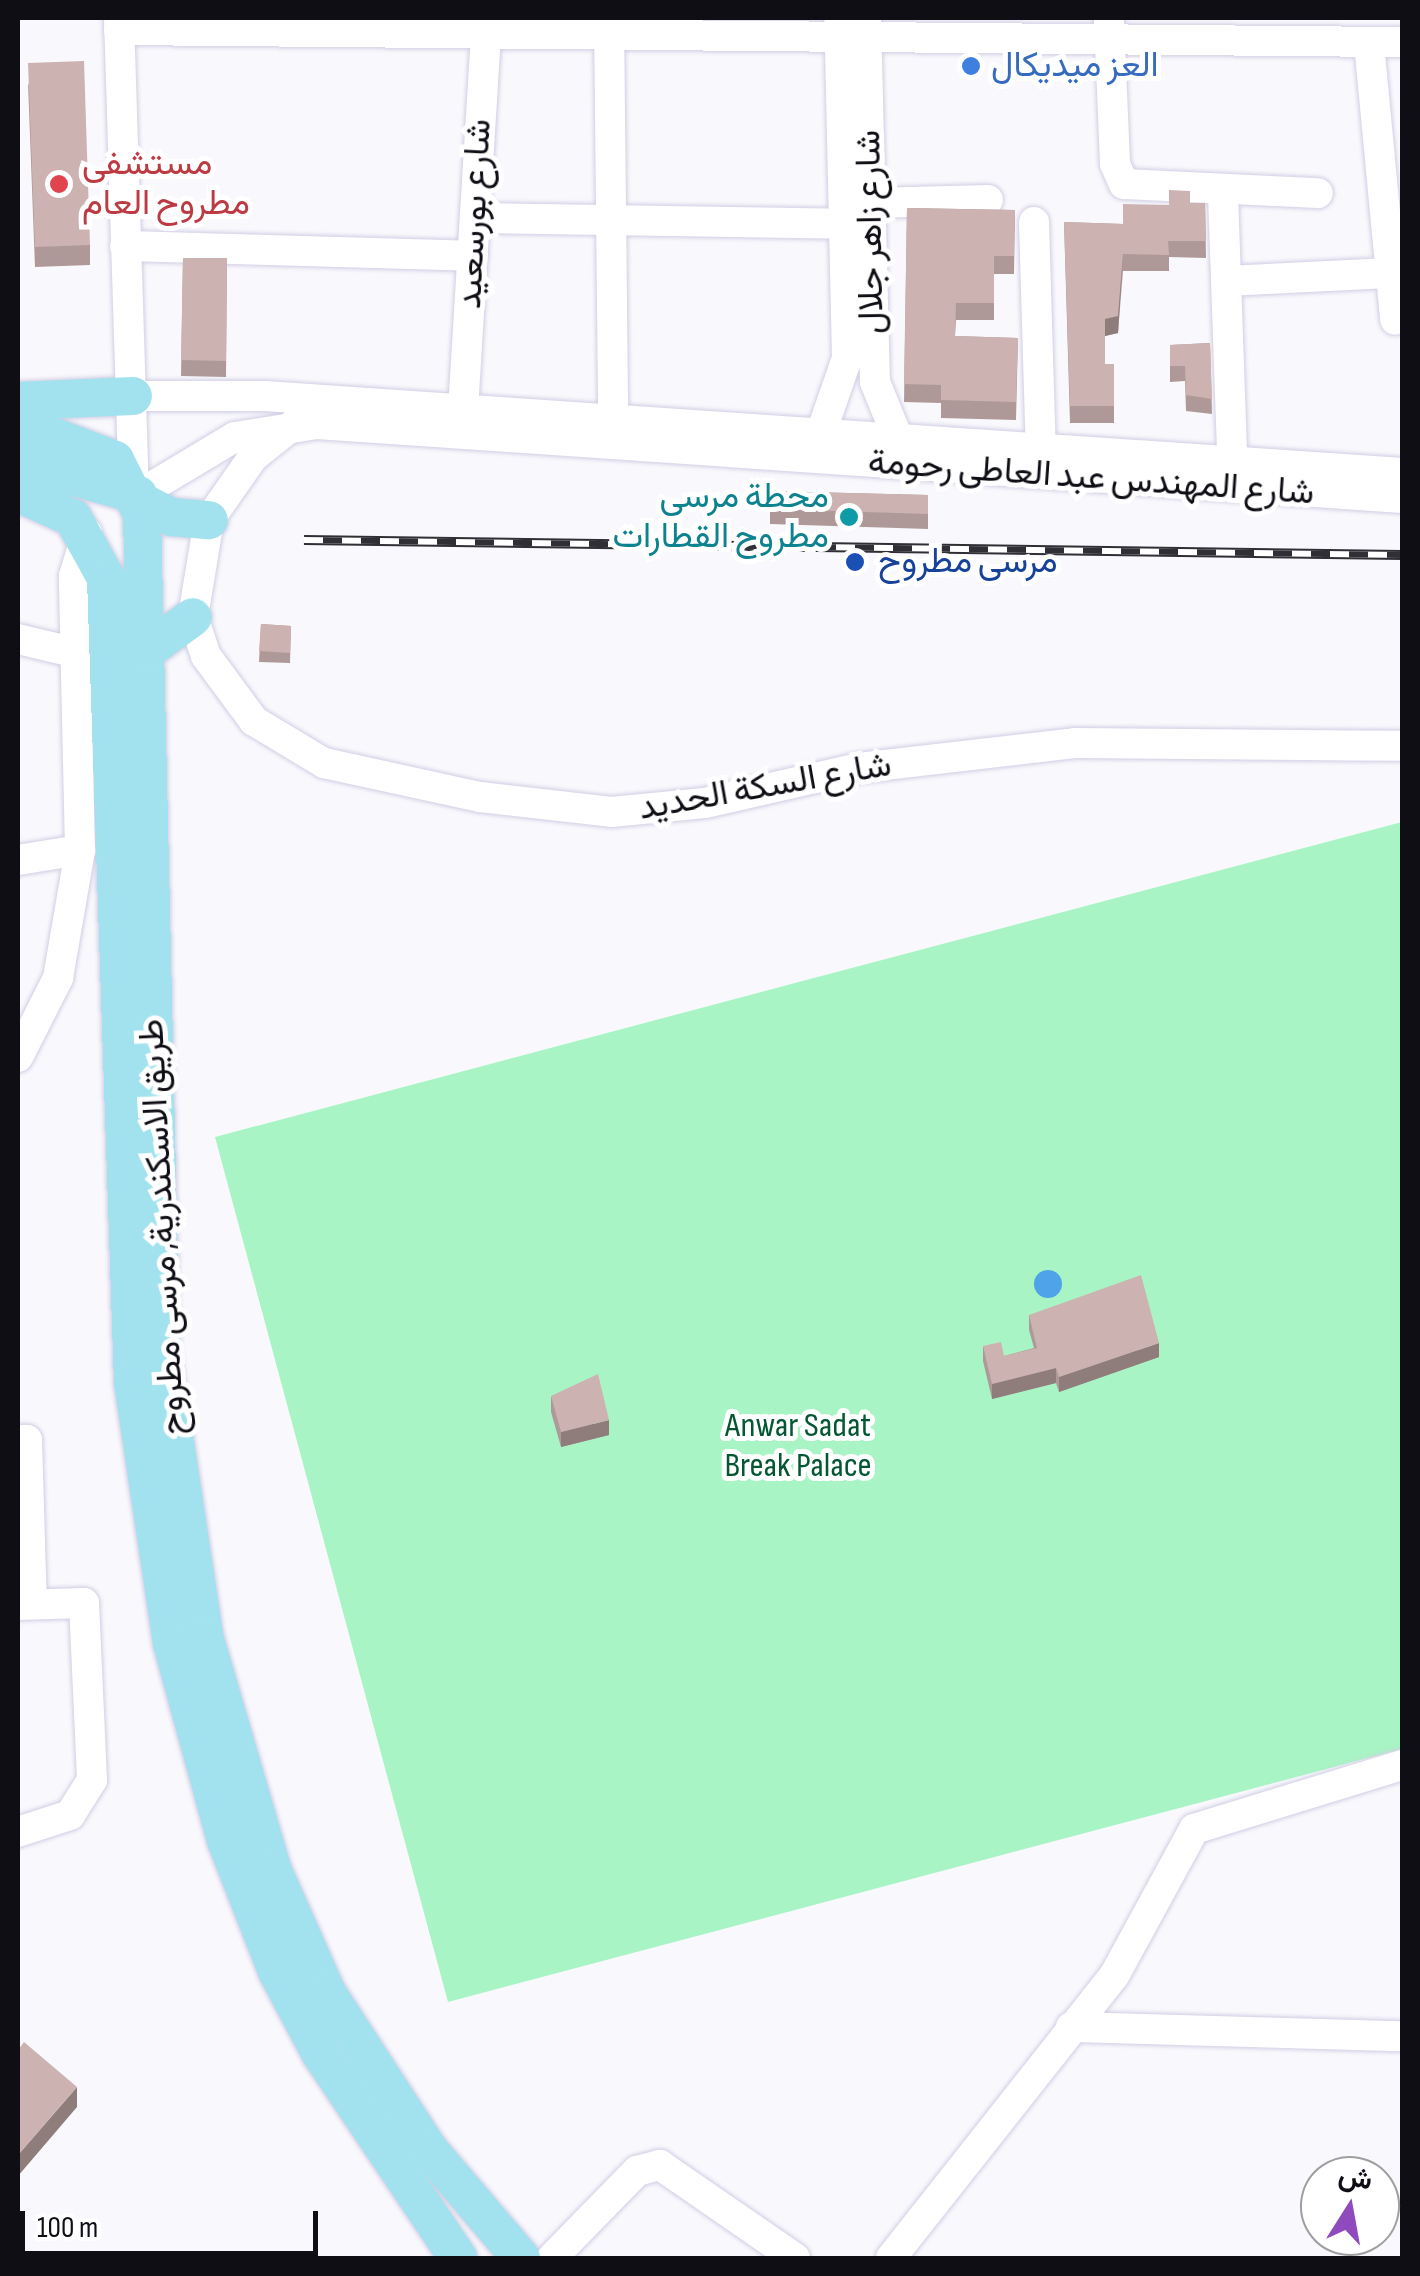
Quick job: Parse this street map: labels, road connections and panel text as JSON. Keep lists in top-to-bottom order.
{
  "streets": {
    "main road": ["طريق الاسكندرية, مرسى مطروح"],
    "street": [
      "شارع بورسعيد",
      "شارع زاهر جلال",
      "شارع المهندس عبد العاطى رحومة",
      "شارع السكة الحديد"
    ]
  },
  "crossings": [
    ["شارع بورسعيد", "شارع المهندس عبد العاطى رحومة"],
    ["شارع زاهر جلال", "شارع المهندس عبد العاطى رحومة"],
    ["شارع المهندس عبد العاطى رحومة", "طريق الاسكندرية, مرسى مطروح"]
  ],
  "parks": ["Anwar Sadat Break Palace"],
  "places": [
    "العز ميديكال",
    "مستشفى مطروح العام",
    "محطة مرسى مطروح القطارات",
    "مرسى مطروح"
  ],
  "scale_bar": "100 m",
  "north": "top"
}
